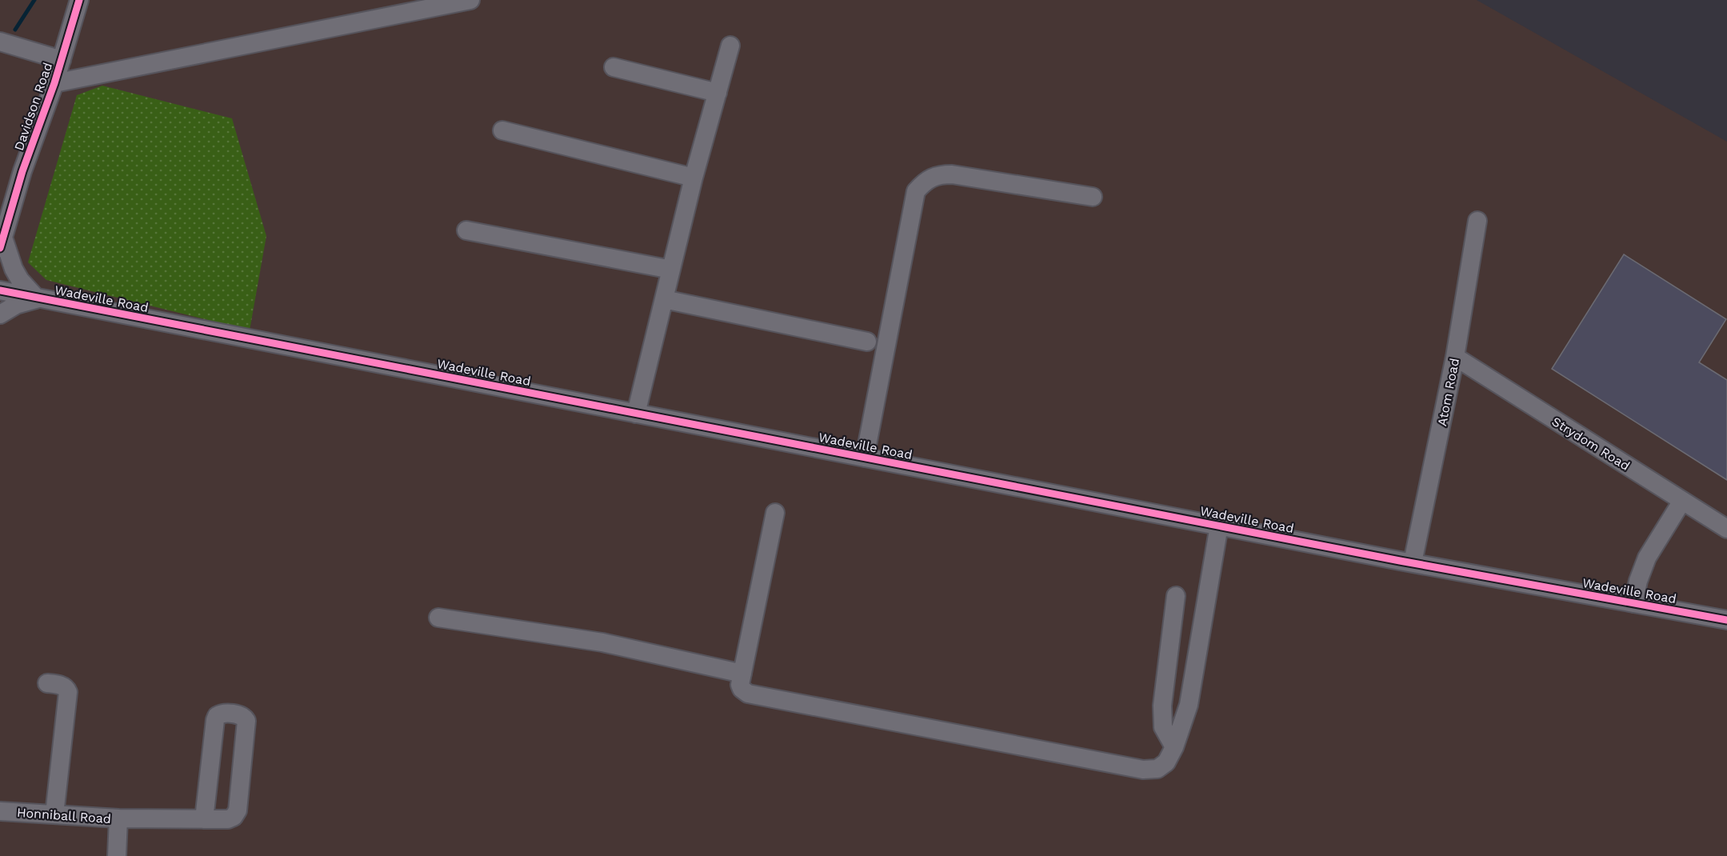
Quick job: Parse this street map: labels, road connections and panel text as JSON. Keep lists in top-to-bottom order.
{
  "streets": {
    "street": [
      "Davidson Road",
      "Wadeville Road",
      "Atom Road",
      "Strydom Road",
      "Honniball Road"
    ]
  },
  "crossings": [
    ["Wadeville Road", "Atom Road"],
    ["Atom Road", "Strydom Road"]
  ]
}
